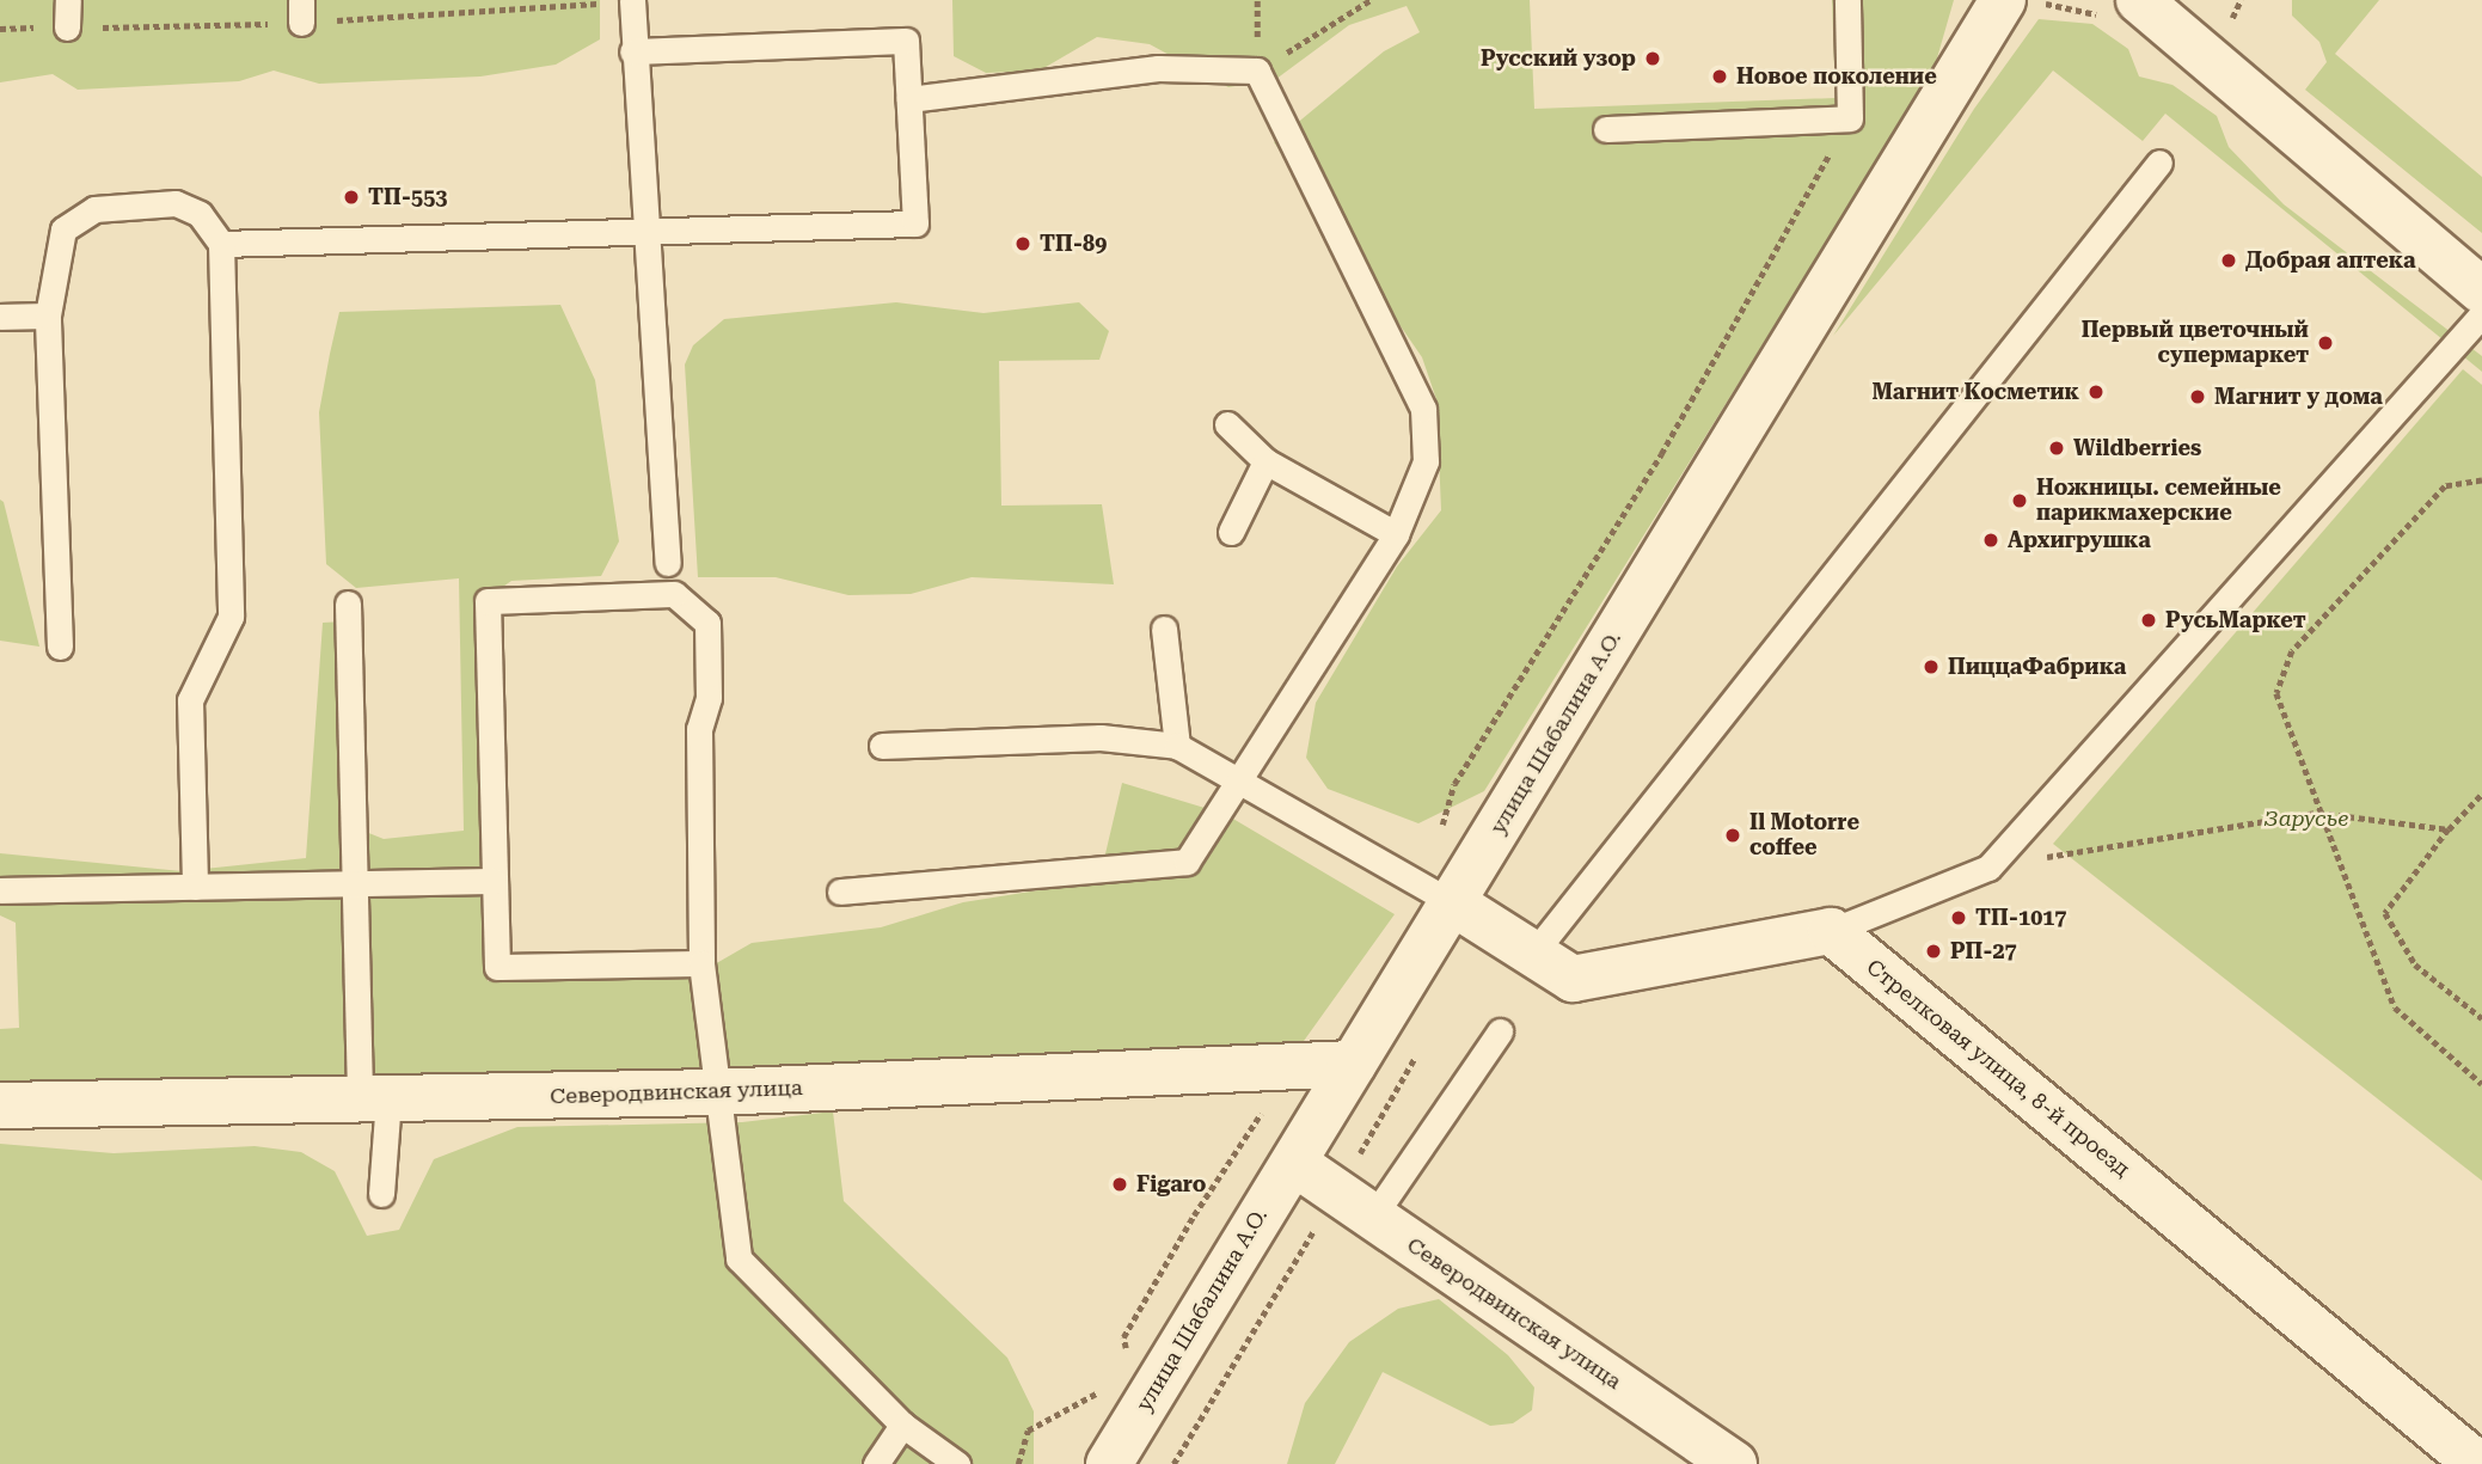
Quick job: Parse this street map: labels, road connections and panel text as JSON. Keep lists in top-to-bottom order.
{
  "streets": {
    "street": ["улица Шабалина А.О.", "Стрелковая улица, 8-й проезд", "Северодвинская улица"]
  },
  "crossings": [
    ["улица Шабалина А.О.", "Северодвинская улица"]
  ],
  "parks": ["Зарусье"],
  "places": [
    "Русский узор",
    "Новое поколение",
    "ТП-553",
    "ТП-89",
    "Добрая аптека",
    "Первый цветочный супермаркет",
    "Магнит Косметик",
    "Магнит у дома",
    "Wildberries",
    "Ножницы. семейные парикмахерские",
    "Архигрушка",
    "РусьМаркет",
    "ПиццаФабрика",
    "Il Motorre coffee",
    "ТП-1017",
    "РП-27",
    "Figaro"
  ]
}
